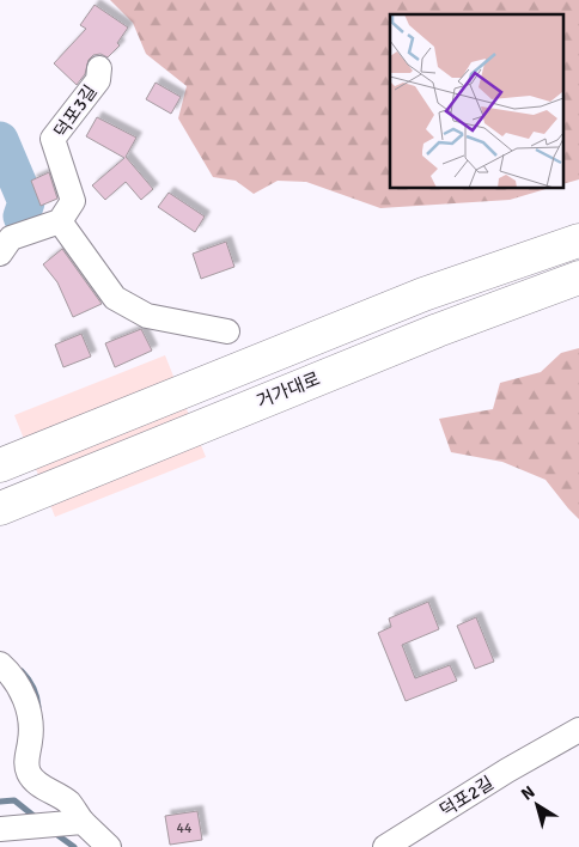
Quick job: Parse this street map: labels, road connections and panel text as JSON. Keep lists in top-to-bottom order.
{
  "streets": {
    "highway": ["거가대로"],
    "street": ["덕포3길", "덕포2길"]
  },
  "house_numbers": ["44"],
  "north": "top left"
}
